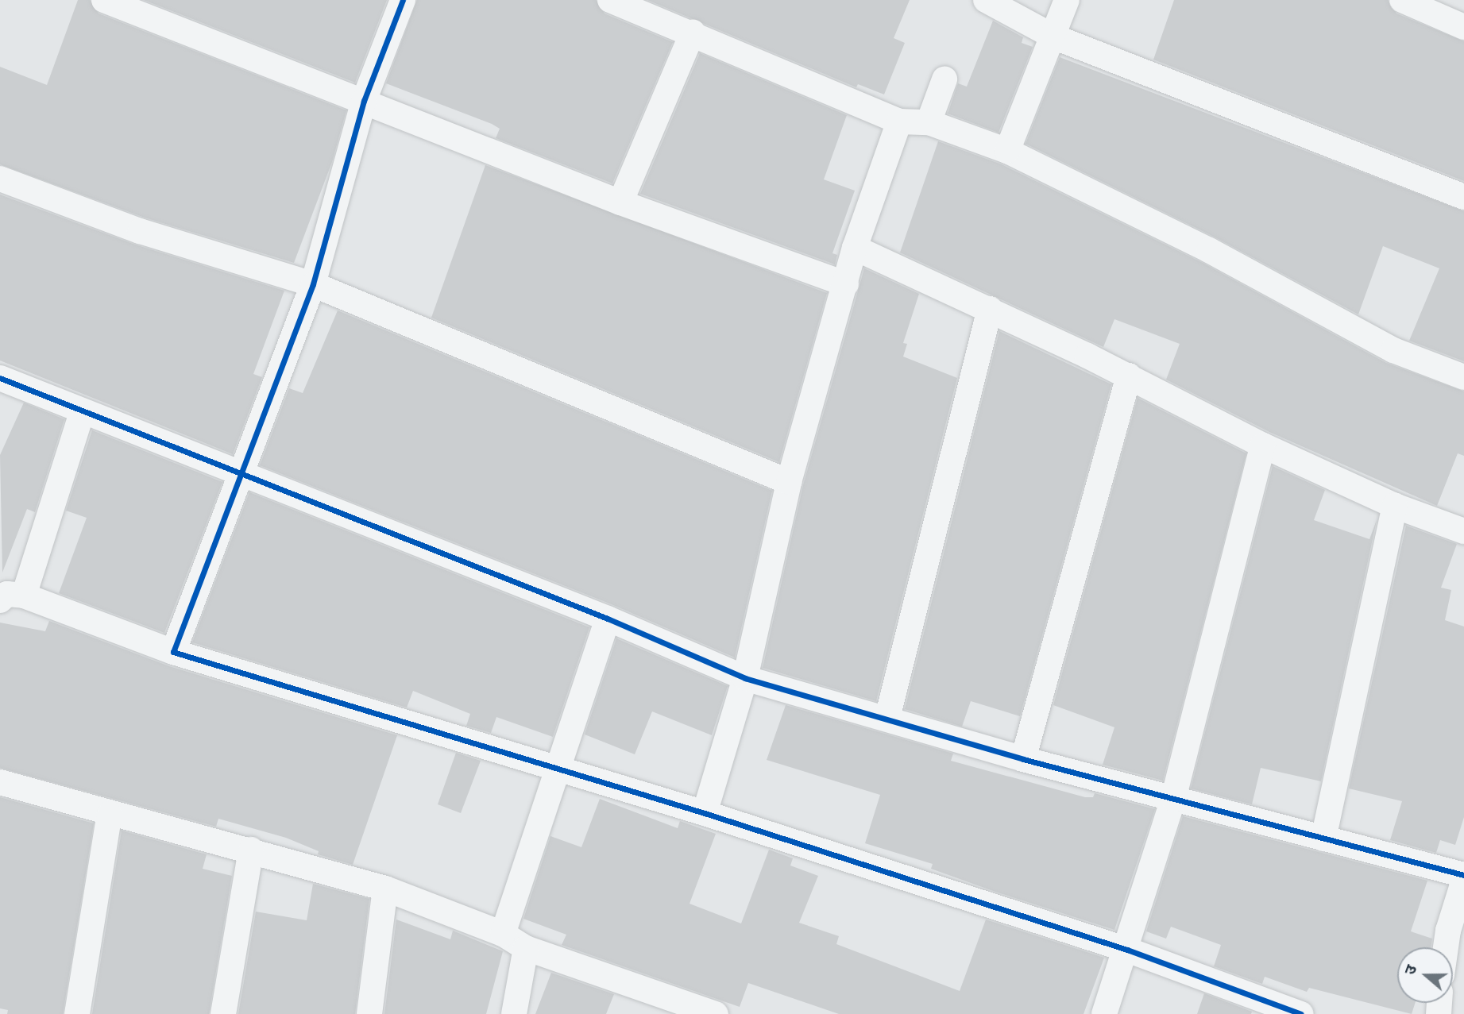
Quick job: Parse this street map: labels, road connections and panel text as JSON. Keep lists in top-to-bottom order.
{
  "north": "left"
}
